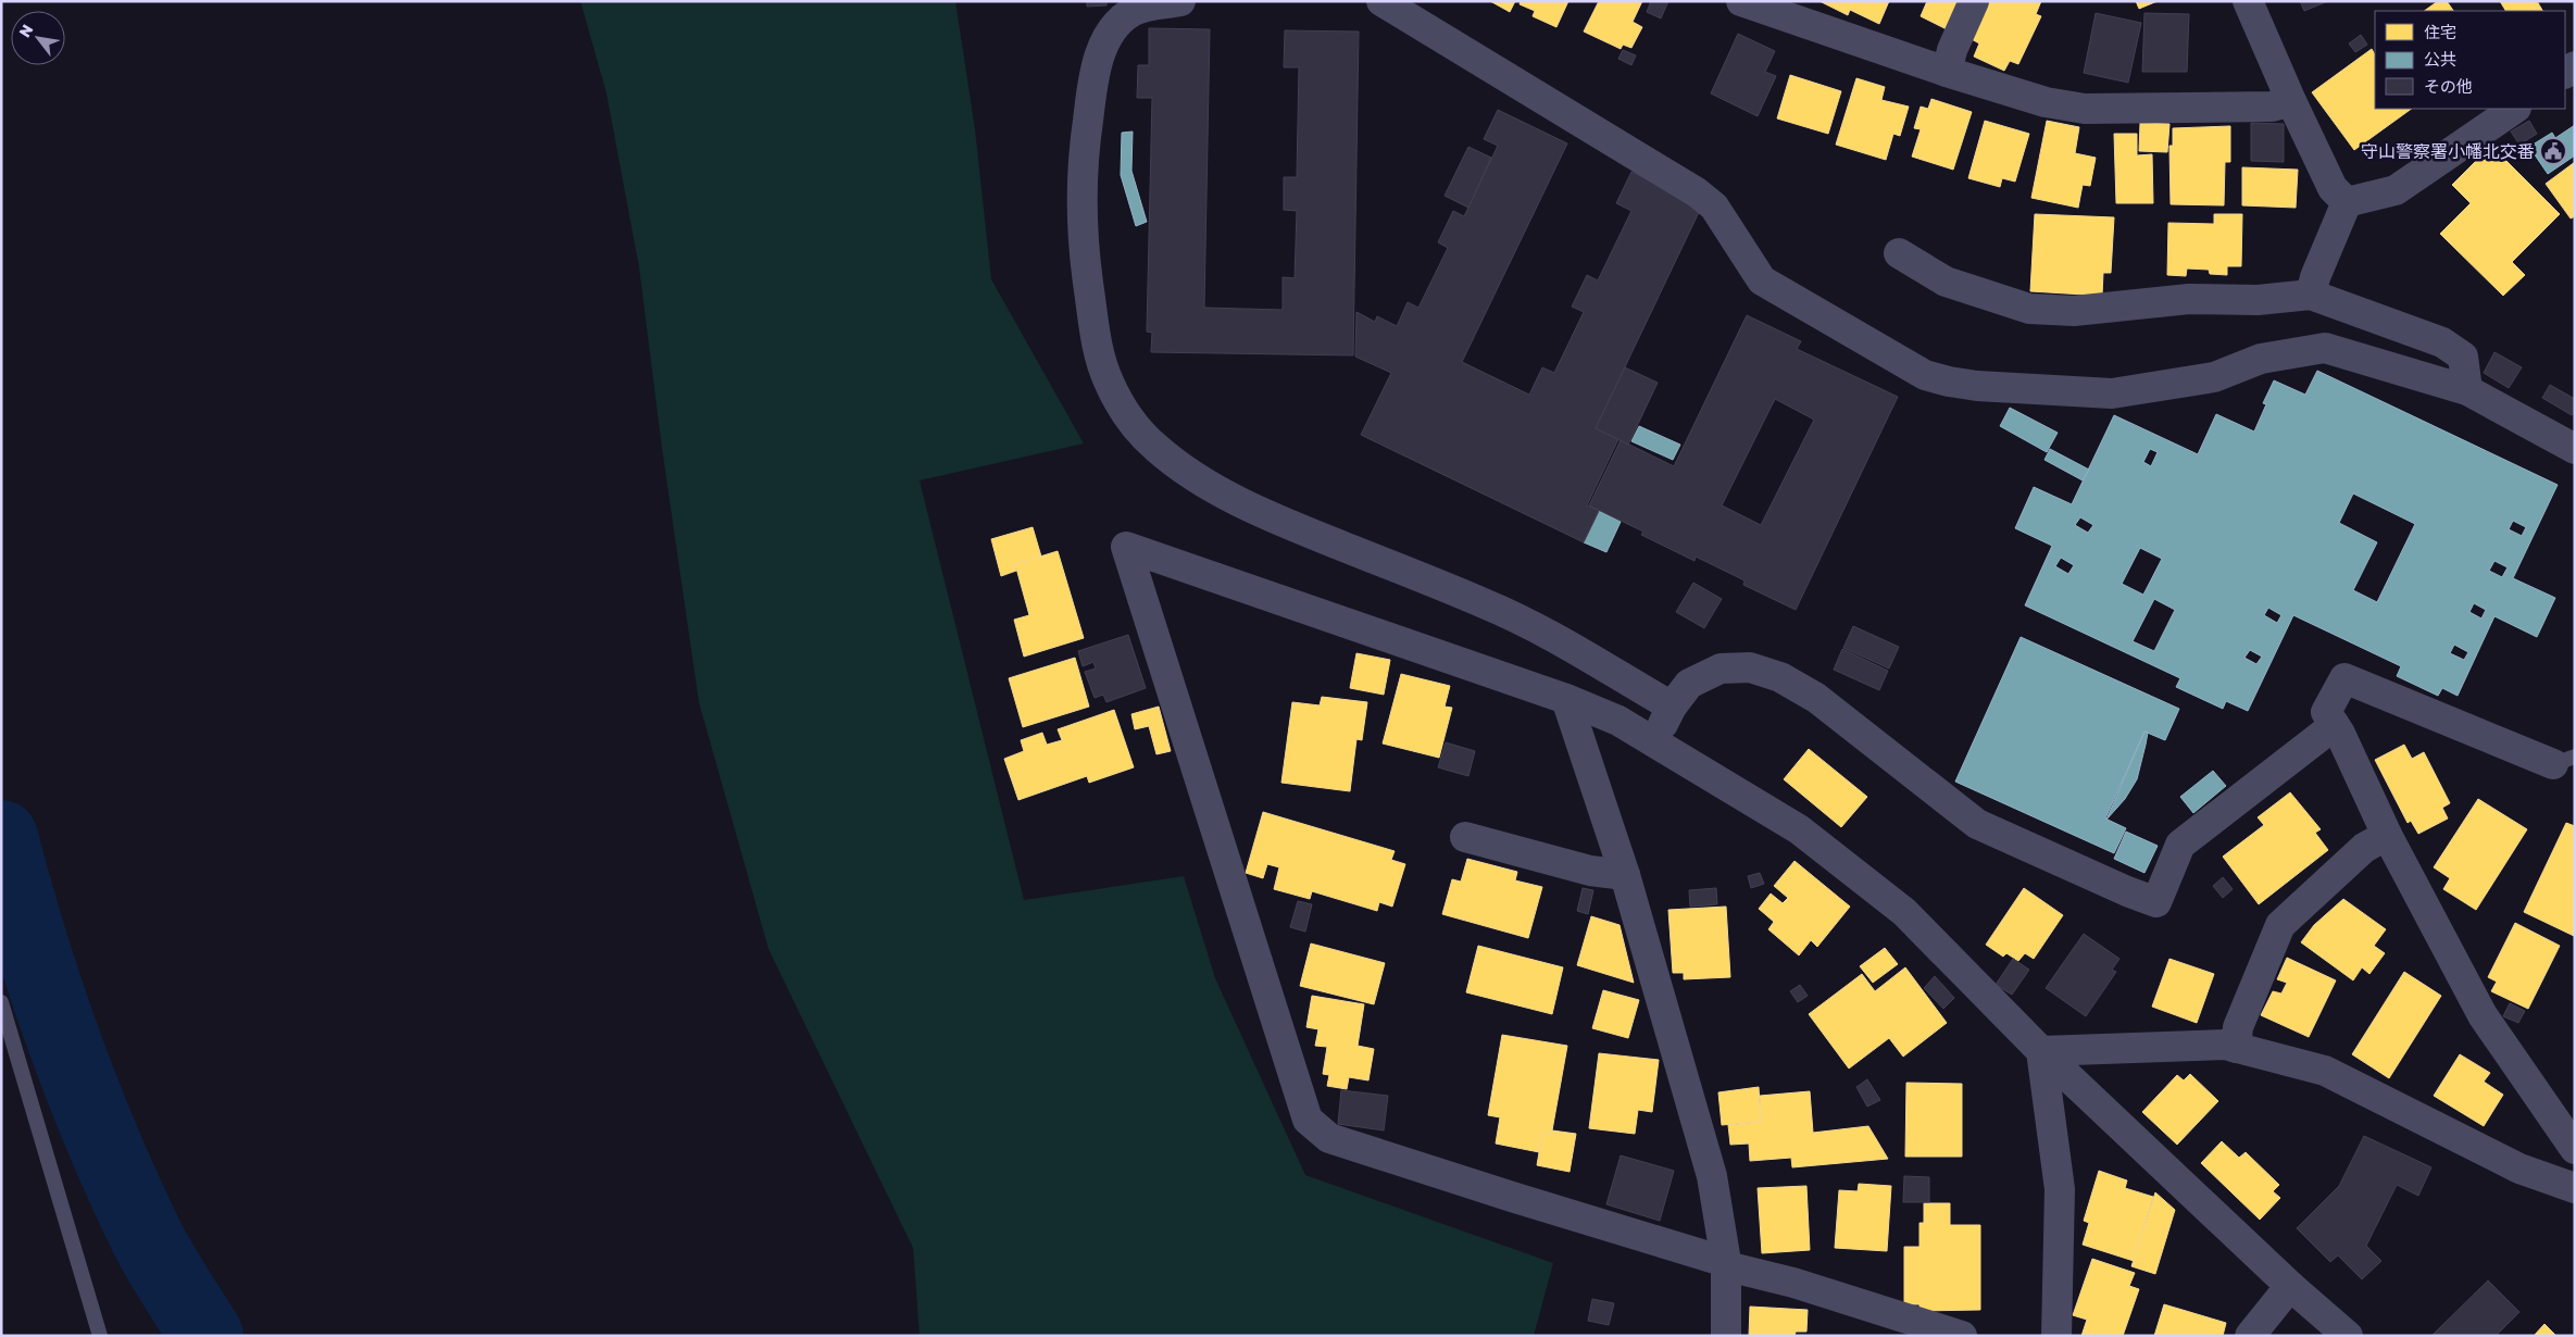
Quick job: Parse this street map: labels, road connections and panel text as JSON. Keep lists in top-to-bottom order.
{
  "places": {
    "public building": ["守山警察署小幡北交番"]
  },
  "legend": ["住宅", "公共", "その他"],
  "north": "top left"
}
